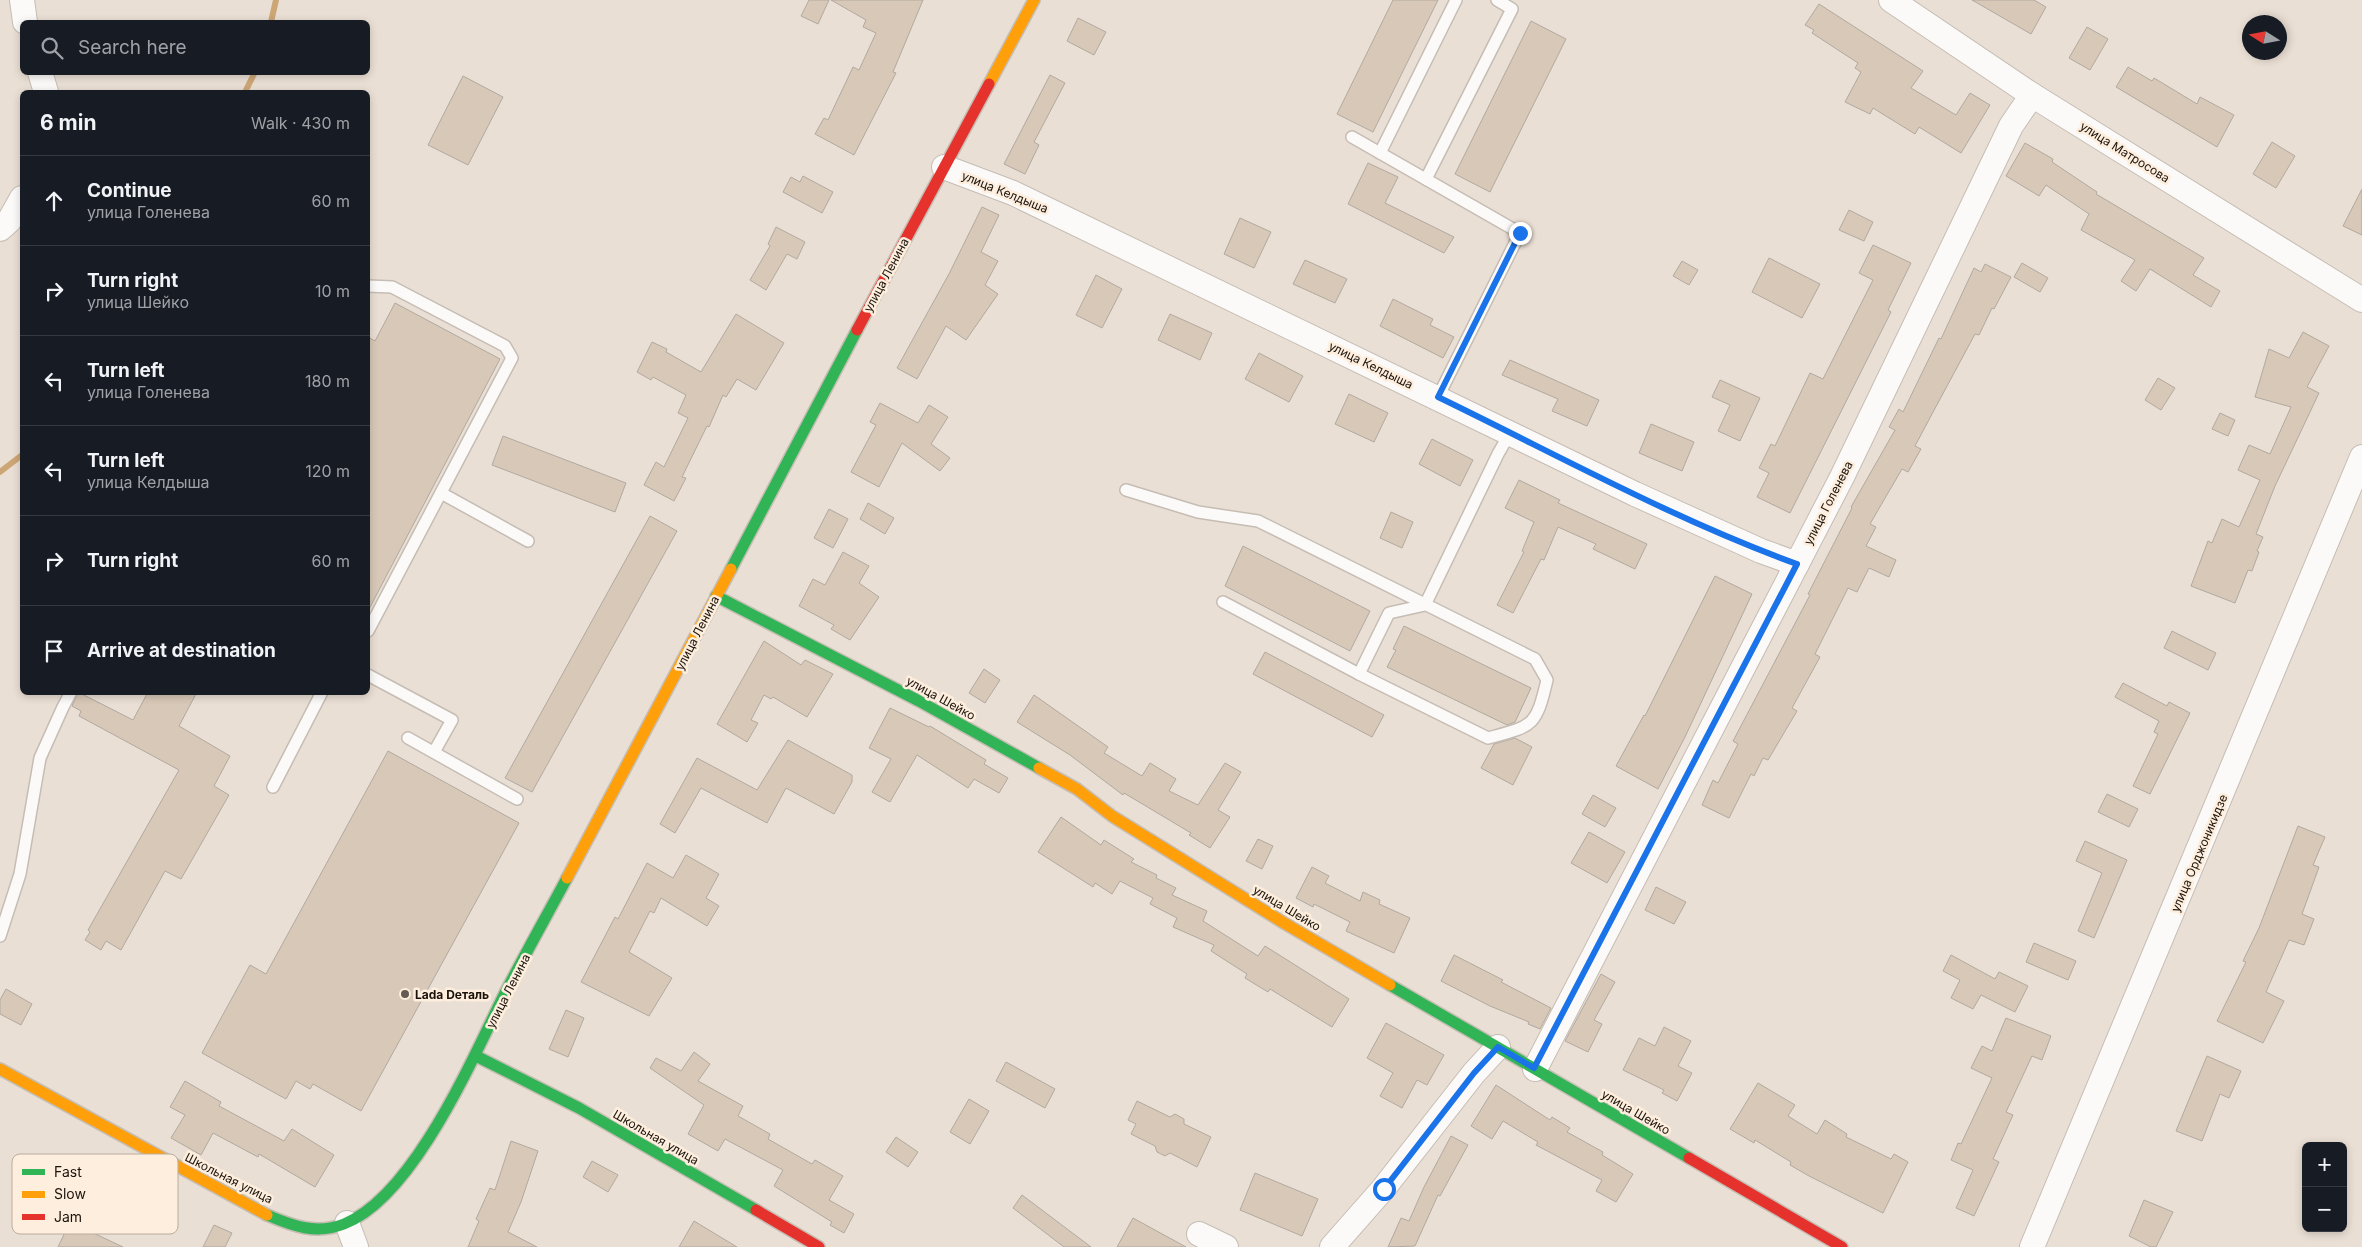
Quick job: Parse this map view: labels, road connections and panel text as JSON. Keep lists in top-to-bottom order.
{
  "streets": {
    "street": [
      "улица Матросова",
      "улица Келдыша",
      "улица Ленина",
      "улица Голенева",
      "улица Шейко",
      "улица Орджоникидзе",
      "Школьная улица"
    ]
  },
  "crossings": [
    ["улица Матросова", "улица Голенева"],
    ["улица Келдыша", "улица Ленина"],
    ["улица Келдыша", "улица Голенева"],
    ["улица Ленина", "улица Шейко"],
    ["улица Ленина", "Школьная улица"],
    ["улица Голенева", "улица Шейко"]
  ],
  "places": ["Lada Dеталь"],
  "legend": ["Fast", "Slow", "Jam"],
  "north": "left",
  "page": {
    "search": "Search here",
    "heading": ["6 min", "Walk · 430 m"],
    "list": [
      ["Continue", "улица Голенева", "60 m"],
      ["Turn right", "улица Шейко", "10 m"],
      ["Turn left", "улица Голенева", "180 m"],
      ["Turn left", "улица Келдыша", "120 m"],
      ["Turn right", "60 m"],
      "Arrive at destination"
    ],
    "map_buttons": ["+", "−"]
  }
}
